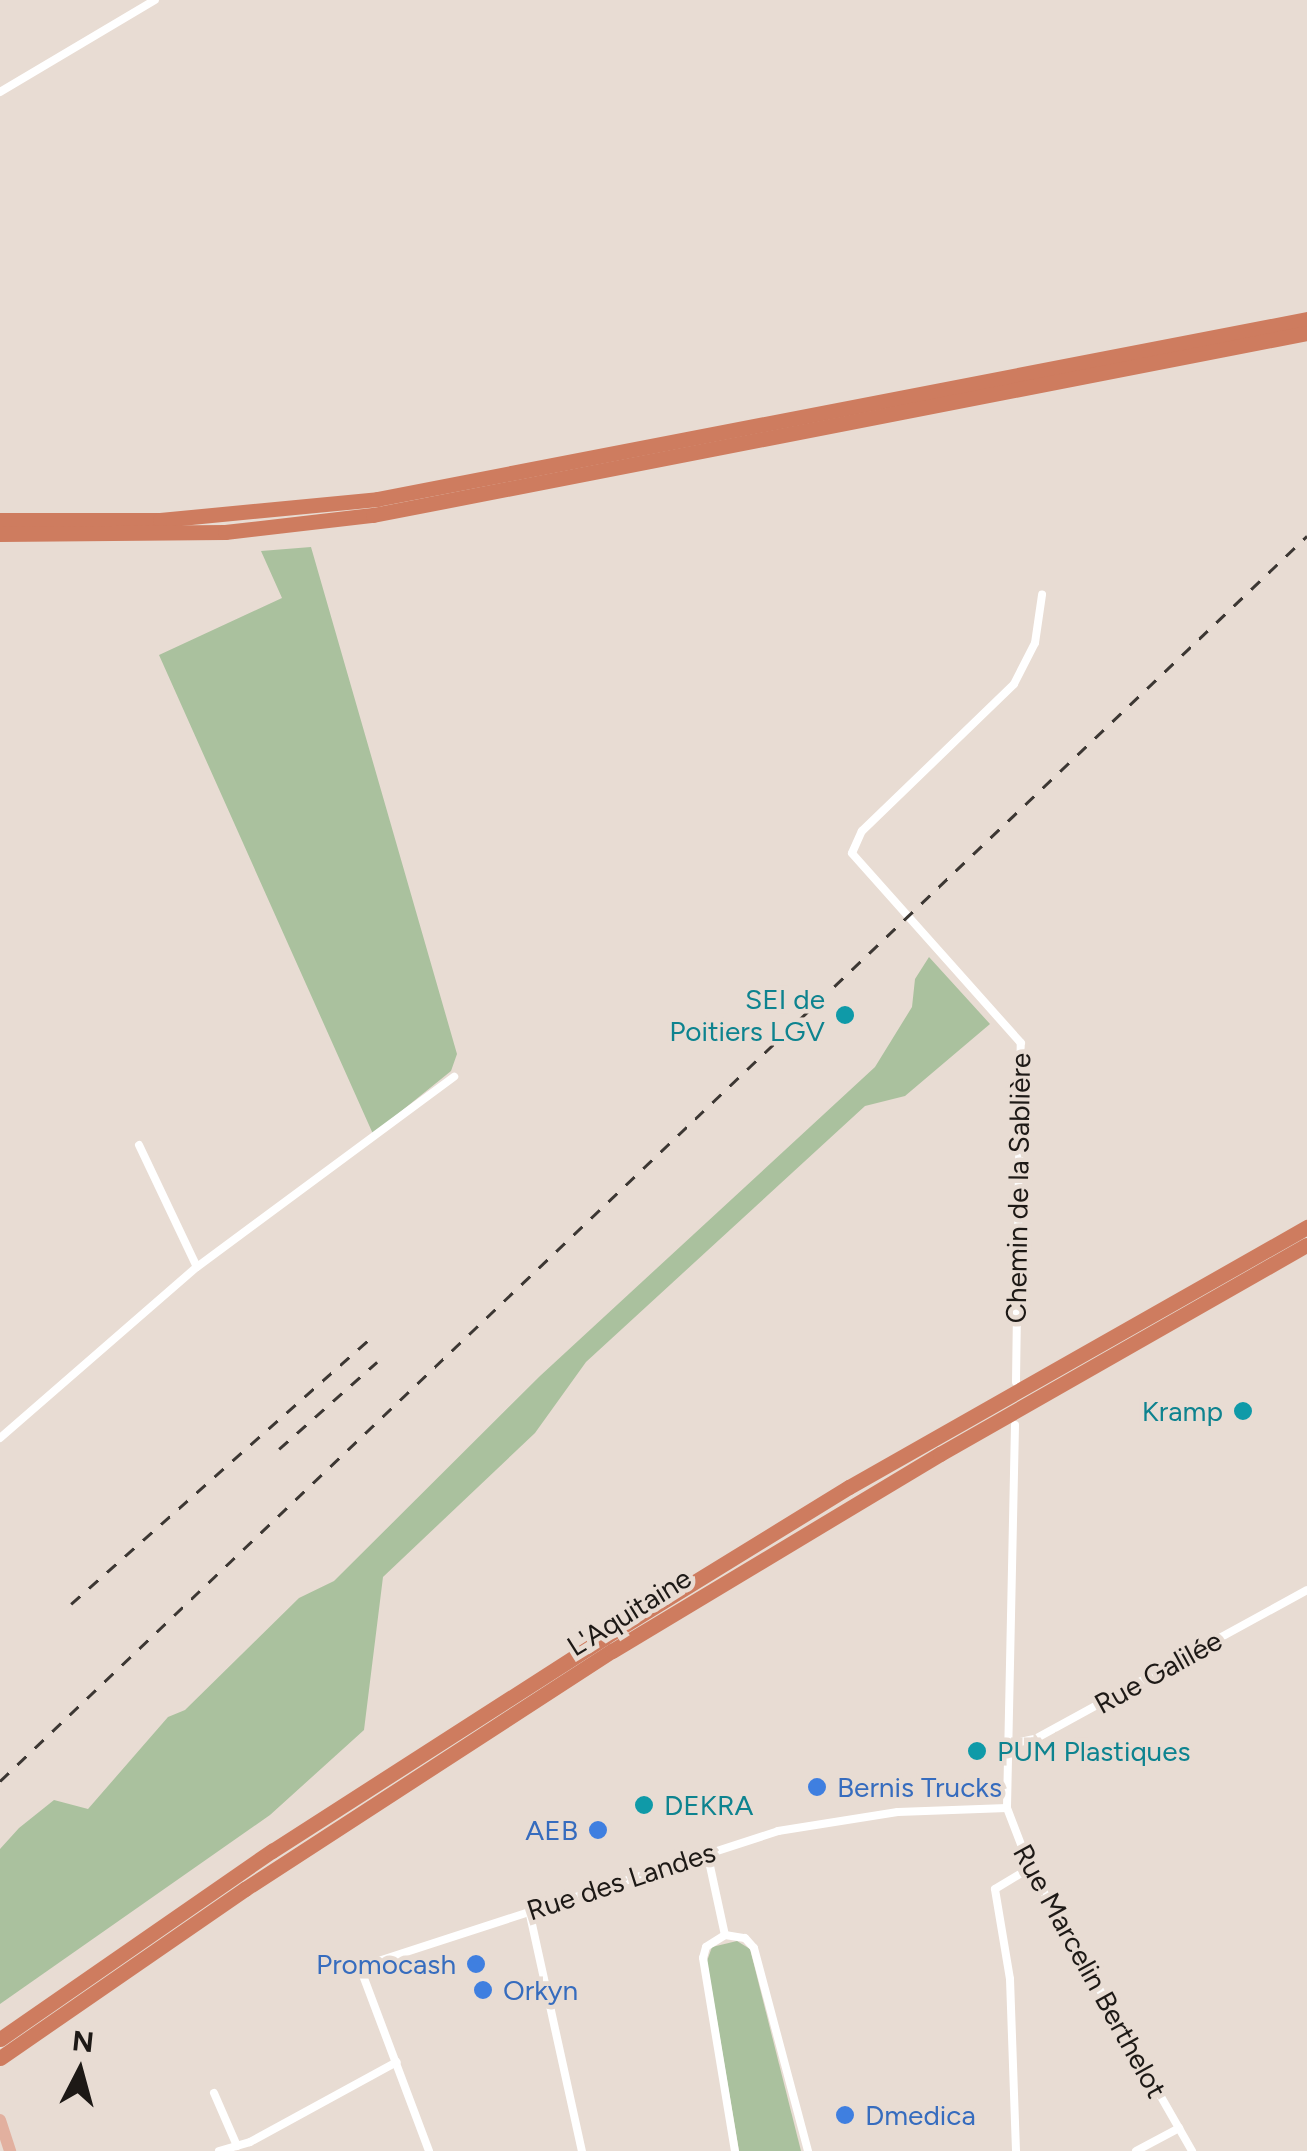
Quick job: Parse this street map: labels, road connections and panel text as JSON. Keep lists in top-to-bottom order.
{
  "streets": {
    "highway": ["L'Aquitaine"],
    "street": [
      "Chemin de la Sablière",
      "Rue Galilée",
      "Rue des Landes",
      "Rue Marcelin Berthelot"
    ]
  },
  "crossings": [
    ["Rue Galilée", "Rue Marcelin Berthelot"],
    ["Rue des Landes", "Rue Marcelin Berthelot"]
  ],
  "places": [
    "SEI de Poitiers LGV",
    "Kramp",
    "PUM Plastiques",
    "Bernis Trucks",
    "DEKRA",
    "AEB",
    "Promocash",
    "Orkyn",
    "Dmedica"
  ],
  "north": "top"
}
